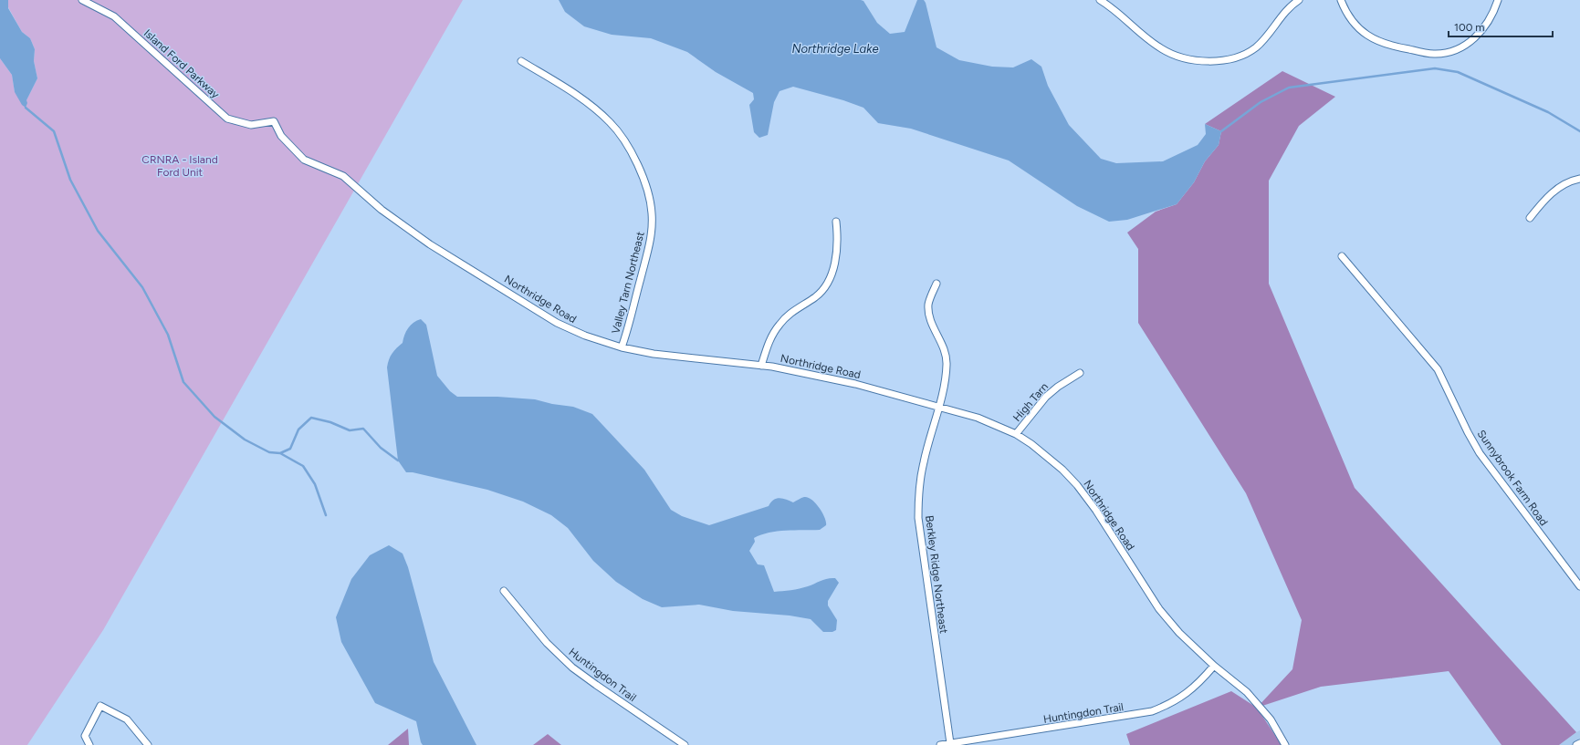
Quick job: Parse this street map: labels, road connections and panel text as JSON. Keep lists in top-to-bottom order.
{
  "streets": {
    "street": [
      "Island Ford Parkway",
      "Valley Tarn Northeast",
      "Northridge Road",
      "High Tarn",
      "Sunnybrook Farm Road",
      "Berkley Ridge Northeast",
      "Huntingdon Trail"
    ]
  },
  "crossings": [
    ["Island Ford Parkway", "Northridge Road"],
    ["Valley Tarn Northeast", "Northridge Road"],
    ["Northridge Road", "High Tarn"],
    ["Northridge Road", "Berkley Ridge Northeast"],
    ["Northridge Road", "Huntingdon Trail"],
    ["Berkley Ridge Northeast", "Huntingdon Trail"]
  ],
  "water": ["Northridge Lake"],
  "parks": ["CRNRA - Island Ford Unit"],
  "scale_bar": "100 m"
}
